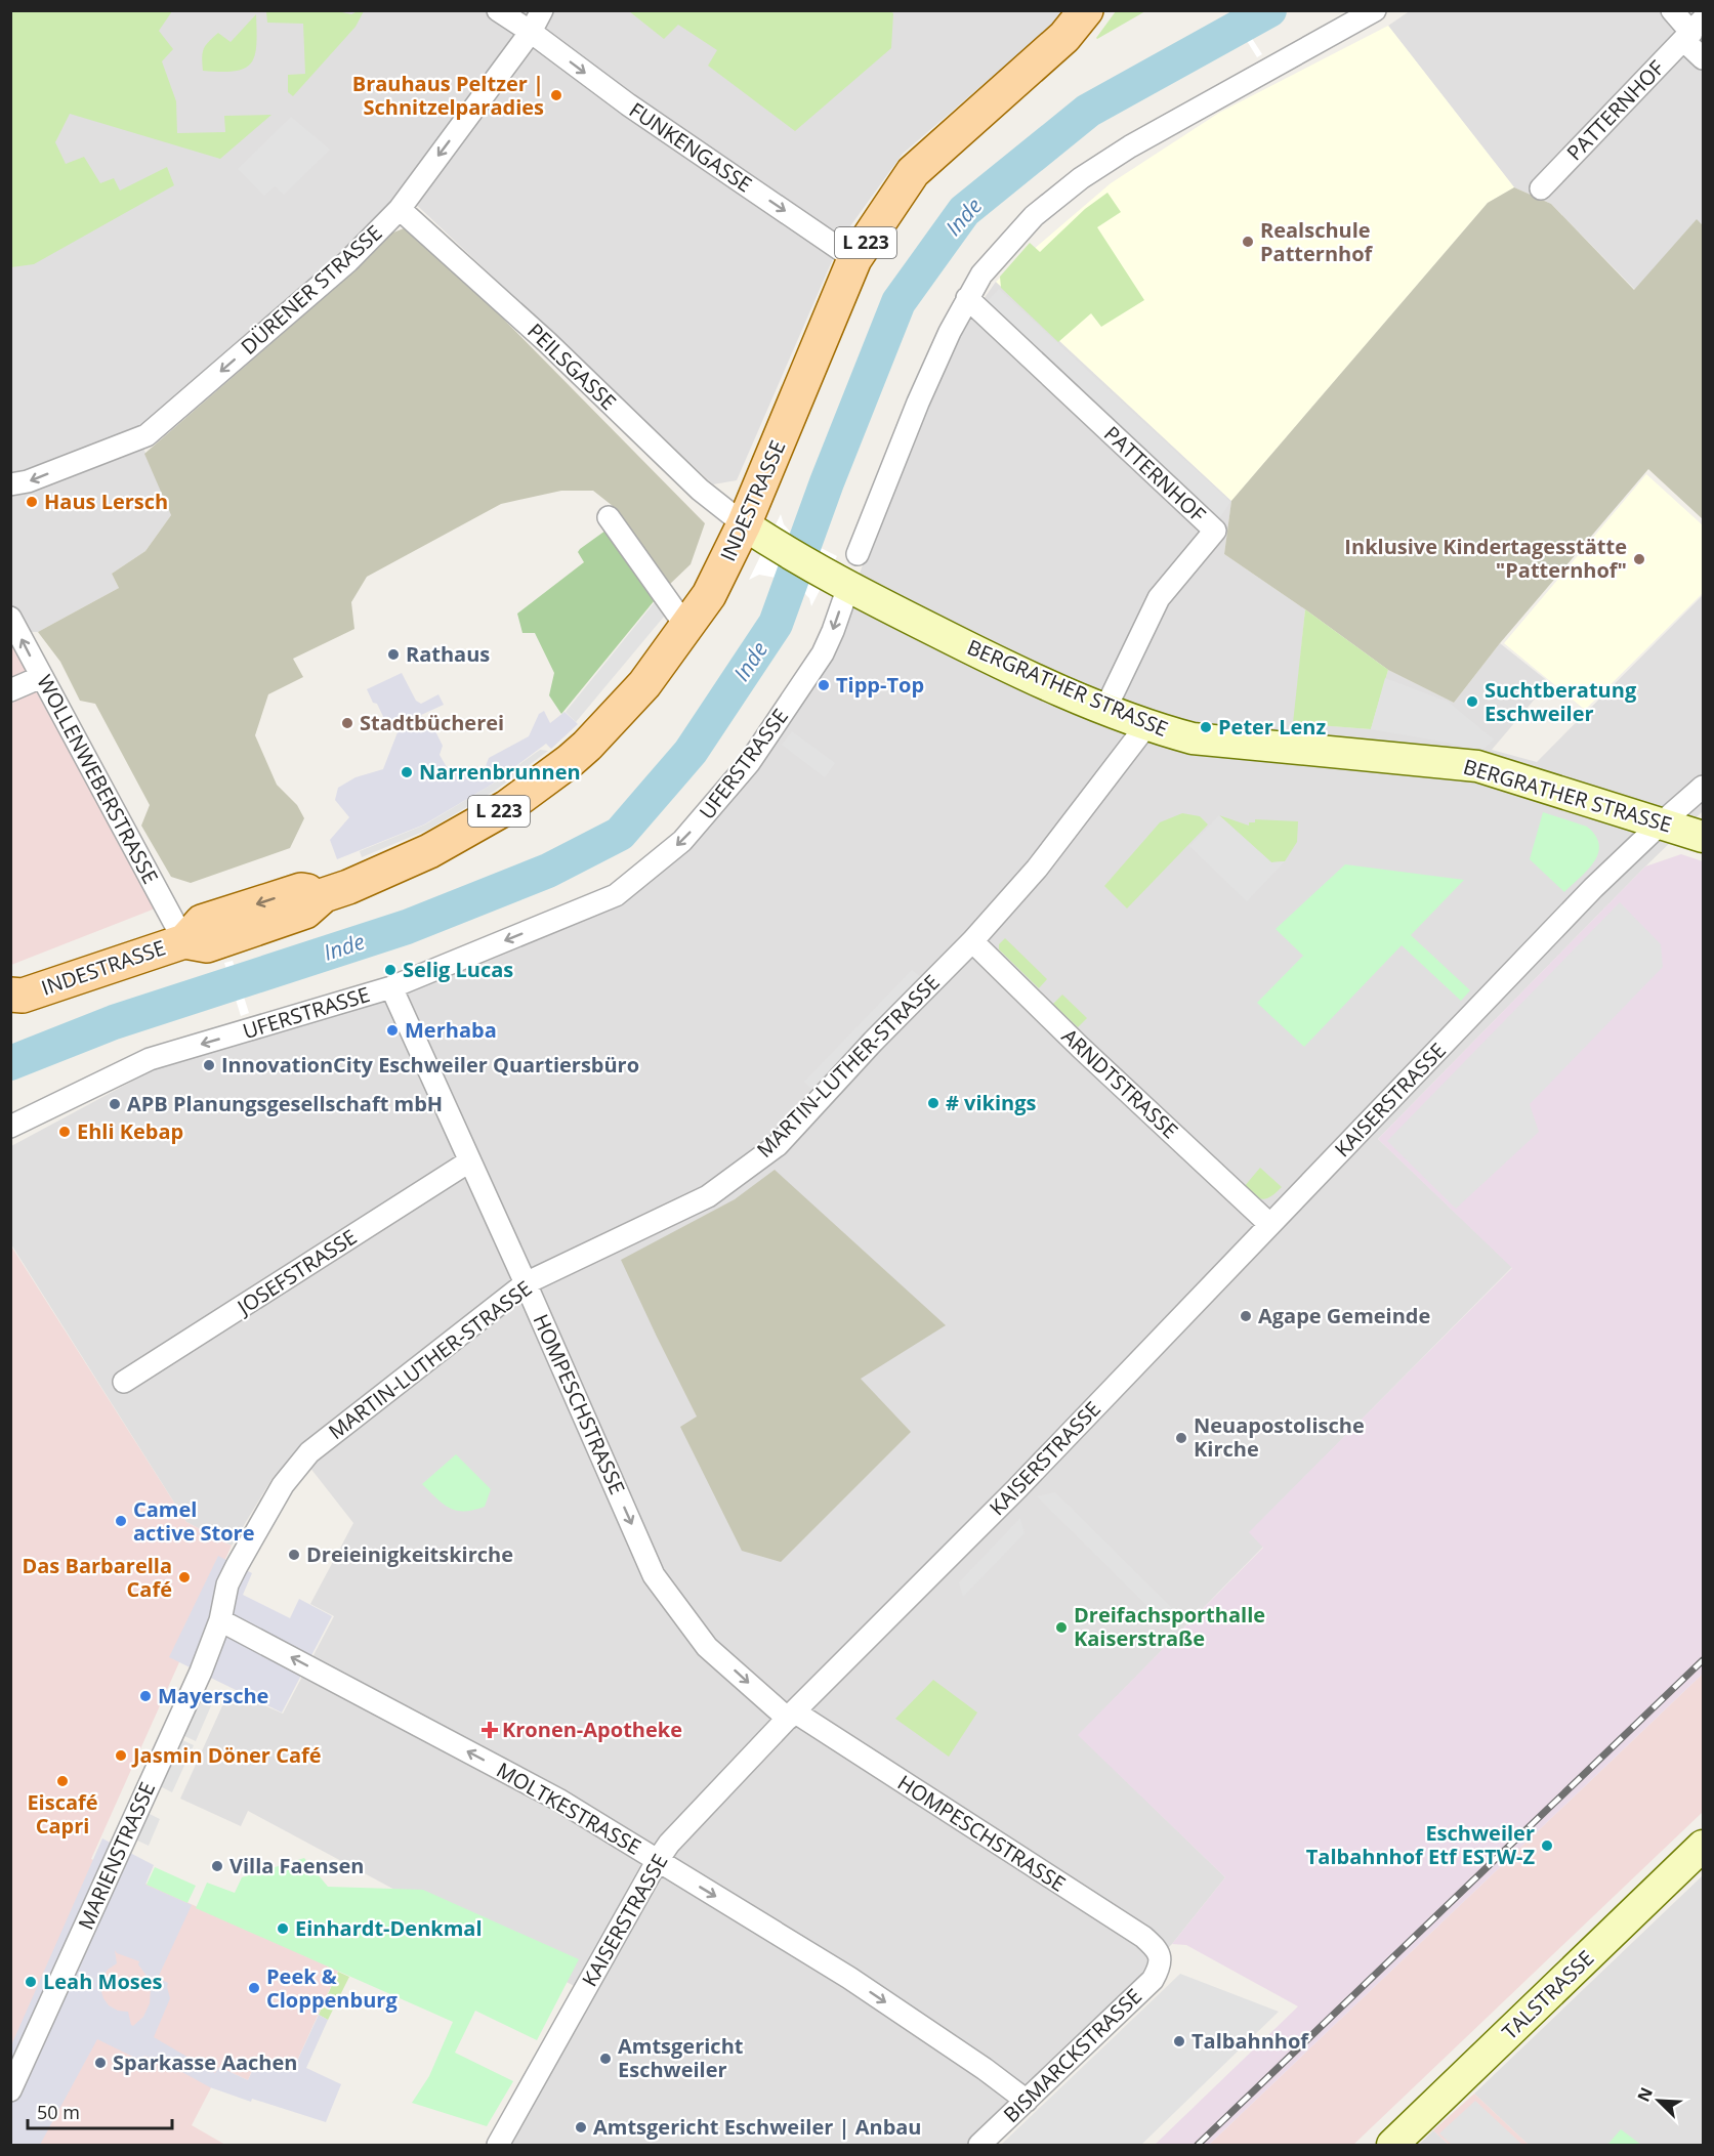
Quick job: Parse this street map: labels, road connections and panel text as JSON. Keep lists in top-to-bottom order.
{
  "streets": {
    "main road": [
      "L 223",
      "INDESTRASSE",
      "BERGRATHER STRASSE",
      "TALSTRASSE"
    ],
    "street": [
      "PATTERNHOF",
      "FUNKENGASSE",
      "DÜRENER STRASSE",
      "PEILSGASSE",
      "UFERSTRASSE",
      "WOLLENWEBERSTRASSE",
      "MARTIN-LUTHER-STRASSE",
      "ARNDTSTRASSE",
      "KAISERSTRASSE",
      "JOSEFSTRASSE",
      "HOMPESCHSTRASSE",
      "MOLTKESTRASSE",
      "MARIENSTRASSE",
      "BISMARCKSTRASSE"
    ]
  },
  "crossings": [
    ["PATTERNHOF", "BERGRATHER STRASSE"],
    ["FUNKENGASSE", "DÜRENER STRASSE"],
    ["FUNKENGASSE", "INDESTRASSE"],
    ["DÜRENER STRASSE", "PEILSGASSE"],
    ["PEILSGASSE", "INDESTRASSE"],
    ["PEILSGASSE", "BERGRATHER STRASSE"],
    ["INDESTRASSE", "BERGRATHER STRASSE"],
    ["INDESTRASSE", "WOLLENWEBERSTRASSE"],
    ["BERGRATHER STRASSE", "UFERSTRASSE"],
    ["BERGRATHER STRASSE", "MARTIN-LUTHER-STRASSE"],
    ["BERGRATHER STRASSE", "KAISERSTRASSE"],
    ["UFERSTRASSE", "HOMPESCHSTRASSE"],
    ["MARTIN-LUTHER-STRASSE", "ARNDTSTRASSE"],
    ["MARTIN-LUTHER-STRASSE", "HOMPESCHSTRASSE"],
    ["MARTIN-LUTHER-STRASSE", "MOLTKESTRASSE"],
    ["MARTIN-LUTHER-STRASSE", "MARIENSTRASSE"],
    ["ARNDTSTRASSE", "KAISERSTRASSE"],
    ["KAISERSTRASSE", "HOMPESCHSTRASSE"],
    ["KAISERSTRASSE", "MOLTKESTRASSE"],
    ["JOSEFSTRASSE", "HOMPESCHSTRASSE"],
    ["HOMPESCHSTRASSE", "BISMARCKSTRASSE"],
    ["MOLTKESTRASSE", "MARIENSTRASSE"],
    ["MOLTKESTRASSE", "BISMARCKSTRASSE"]
  ],
  "one_way": [
    "FUNKENGASSE",
    "DÜRENER STRASSE",
    "UFERSTRASSE",
    "HOMPESCHSTRASSE"
  ],
  "water": ["Inde"],
  "places": {
    "other": [
      "Brauhaus Peltzer | Schnitzelparadies",
      "Realschule Patternhof",
      "Haus Lersch",
      "Inklusive Kindertagesstätte \"Patternhof\"",
      "Rathaus",
      "Tipp-Top",
      "Suchtberatung Eschweiler",
      "Stadtbücherei",
      "Peter Lenz",
      "Narrenbrunnen",
      "Selig Lucas",
      "Merhaba",
      "InnovationCity Eschweiler Quartiersbüro",
      "# vikings",
      "APB Planungsgesellschaft mbH",
      "Ehli Kebap",
      "Agape Gemeinde",
      "Neuapostolische Kirche",
      "Camel active Store",
      "Dreieinigkeitskirche",
      "Das Barbarella Café",
      "Dreifachsporthalle Kaiserstraße",
      "Mayersche",
      "Jasmin Döner Café",
      "Eiscafé Capri",
      "Eschweiler Talbahnhof Etf ESTW-Z",
      "Villa Faensen",
      "Einhardt-Denkmal",
      "Leah Moses",
      "Peek & Cloppenburg",
      "Talbahnhof",
      "Amtsgericht Eschweiler",
      "Sparkasse Aachen",
      "Amtsgericht Eschweiler | Anbau"
    ],
    "health": ["Kronen-Apotheke"]
  },
  "scale_bar": "50 m",
  "north": "top left"
}
